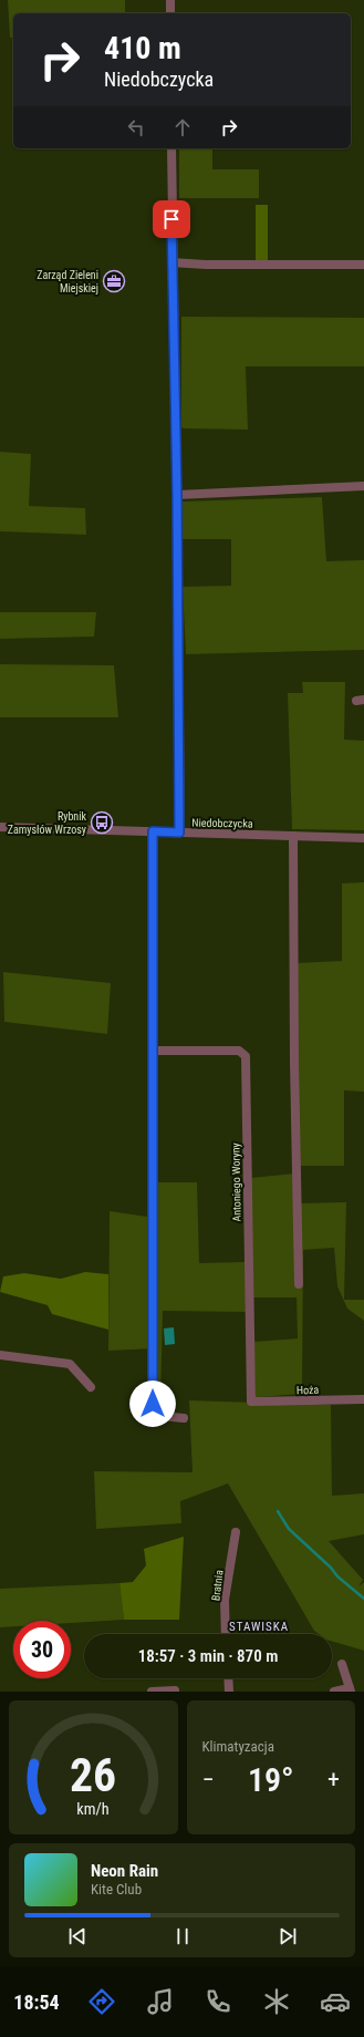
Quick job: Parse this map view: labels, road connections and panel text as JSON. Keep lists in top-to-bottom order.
{
  "streets": {
    "street": [
      "Niedobczycka",
      "Antoniego Woryny",
      "Hoża",
      "Bratnia"
    ]
  },
  "crossings": [
    ["Antoniego Woryny", "Hoża"]
  ],
  "districts": ["STAWISKA"],
  "places": {
    "office": ["Zarząd Zieleni Miejskiej"],
    "bus stop": ["Rybnik Zamysłów Wrzosy"]
  },
  "page": {
    "turn": ["410 m", "Niedobczycka"],
    "limit": "30",
    "trip": "18:57 · 3 min · 870 m",
    "tile": "Klimatyzacja",
    "heat": ["−", "19°", "+"],
    "song": ["Neon Rain", "Kite Club"],
    "tabs": "18:54",
    "gauge": ["26", "km/h"]
  }
}
